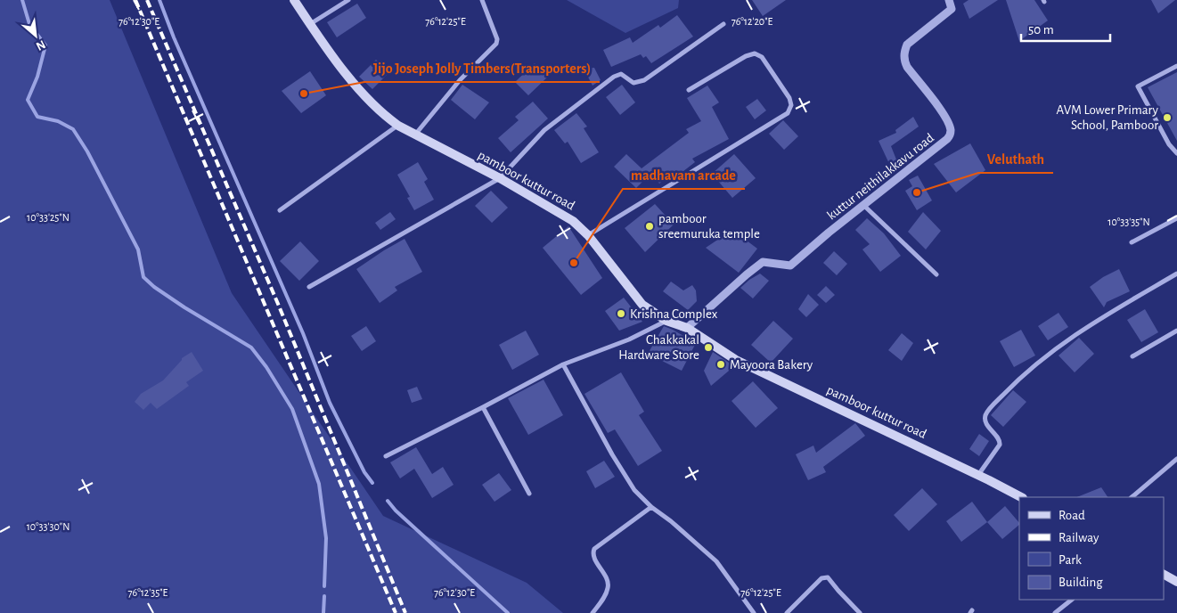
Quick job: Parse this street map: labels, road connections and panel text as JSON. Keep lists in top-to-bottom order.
{
  "streets": {
    "main road": ["pamboor kuttur road"],
    "street": ["kuttur neithilakkavu road"]
  },
  "crossings": [
    ["kuttur neithilakkavu road", "pamboor kuttur road"]
  ],
  "places": [
    "Jijo Joseph Jolly Timbers(Transporters)",
    "AVM Lower Primary School, Pamboor",
    "Veluthath",
    "pamboor sreemuruka temple",
    "madhavam arcade",
    "Krishna Complex",
    "Chakkakal Hardware Store",
    "Mayoora Bakery"
  ],
  "legend": [
    "Road",
    "Railway",
    "Park",
    "Building"
  ],
  "scale_bar": "50 m",
  "north": "bottom right",
  "coordinates": [
    "76°12'30\"E",
    "76°12'25\"E",
    "76°12'20\"E",
    "10°33'25\"N",
    "10°33'35\"N",
    "10°33'30\"N",
    "76°12'35\"E"
  ]
}
